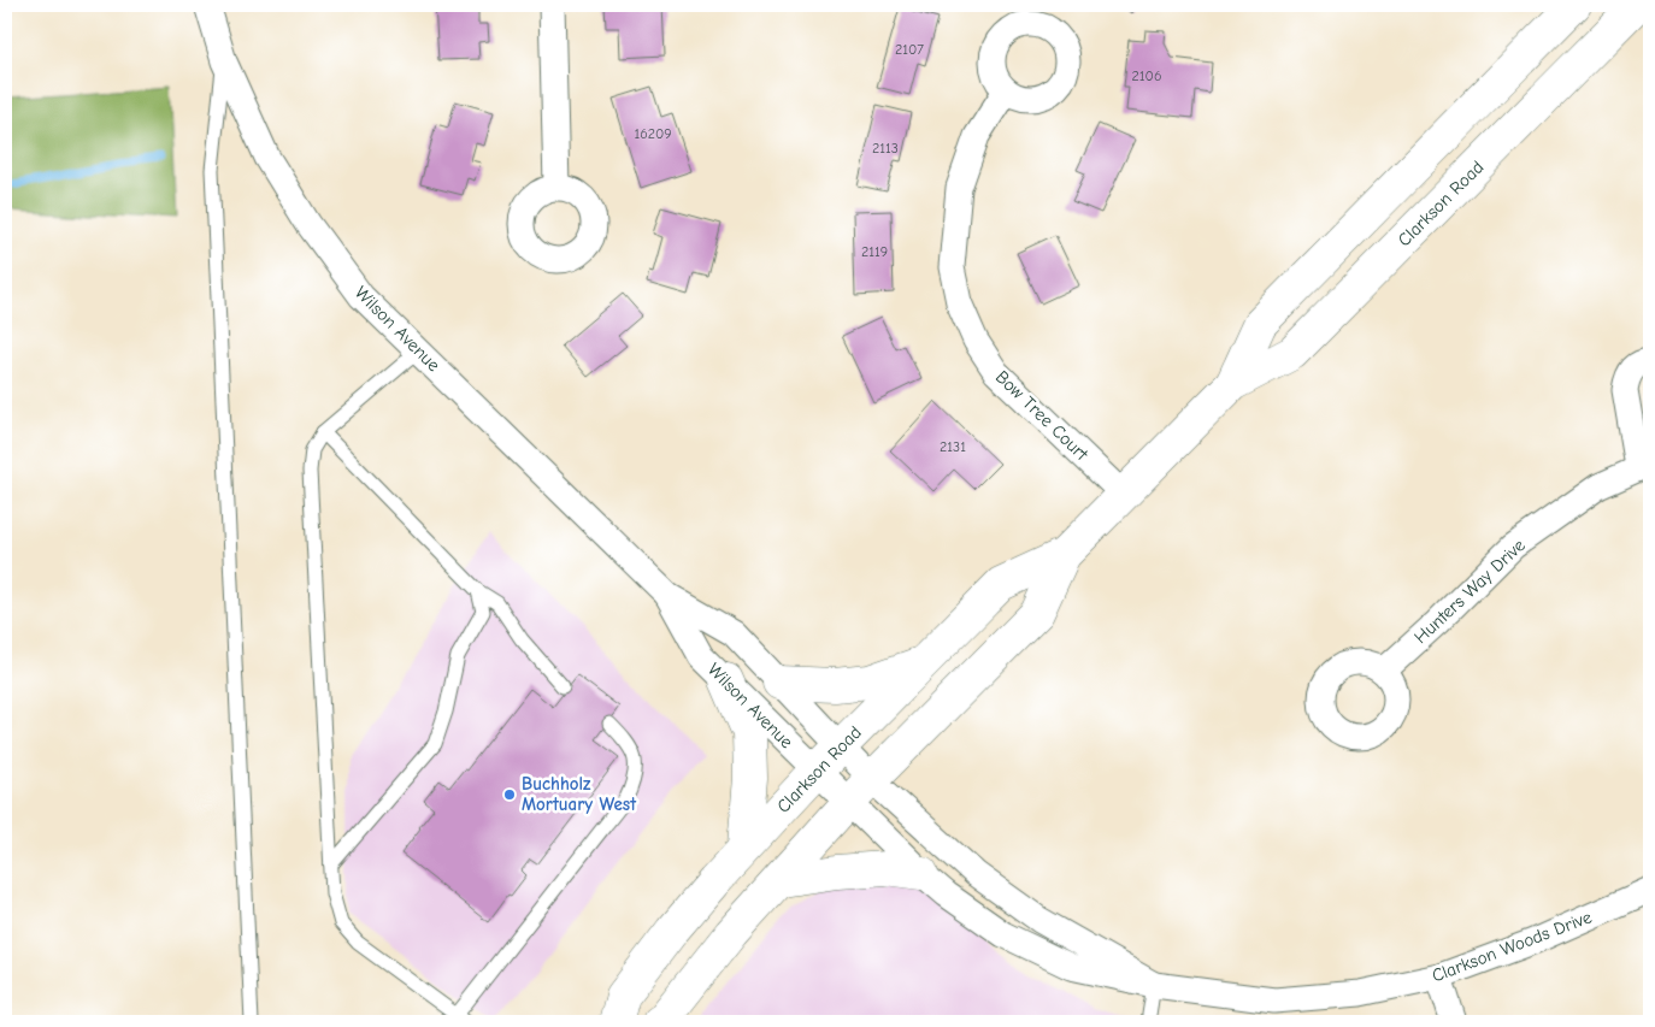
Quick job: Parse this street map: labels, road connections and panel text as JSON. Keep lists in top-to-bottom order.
{
  "streets": {
    "main road": ["Clarkson Road"],
    "street": [
      "Wilson Avenue",
      "Bow Tree Court",
      "Hunters Way Drive",
      "Clarkson Woods Drive"
    ]
  },
  "crossings": [
    ["Clarkson Road", "Wilson Avenue"],
    ["Clarkson Road", "Bow Tree Court"],
    ["Clarkson Road", "Clarkson Woods Drive"],
    ["Wilson Avenue", "Clarkson Woods Drive"]
  ],
  "places": ["Buchholz Mortuary West"],
  "house_numbers": [
    "2107",
    "2106",
    "16209",
    "2113",
    "2119",
    "2131"
  ]
}
